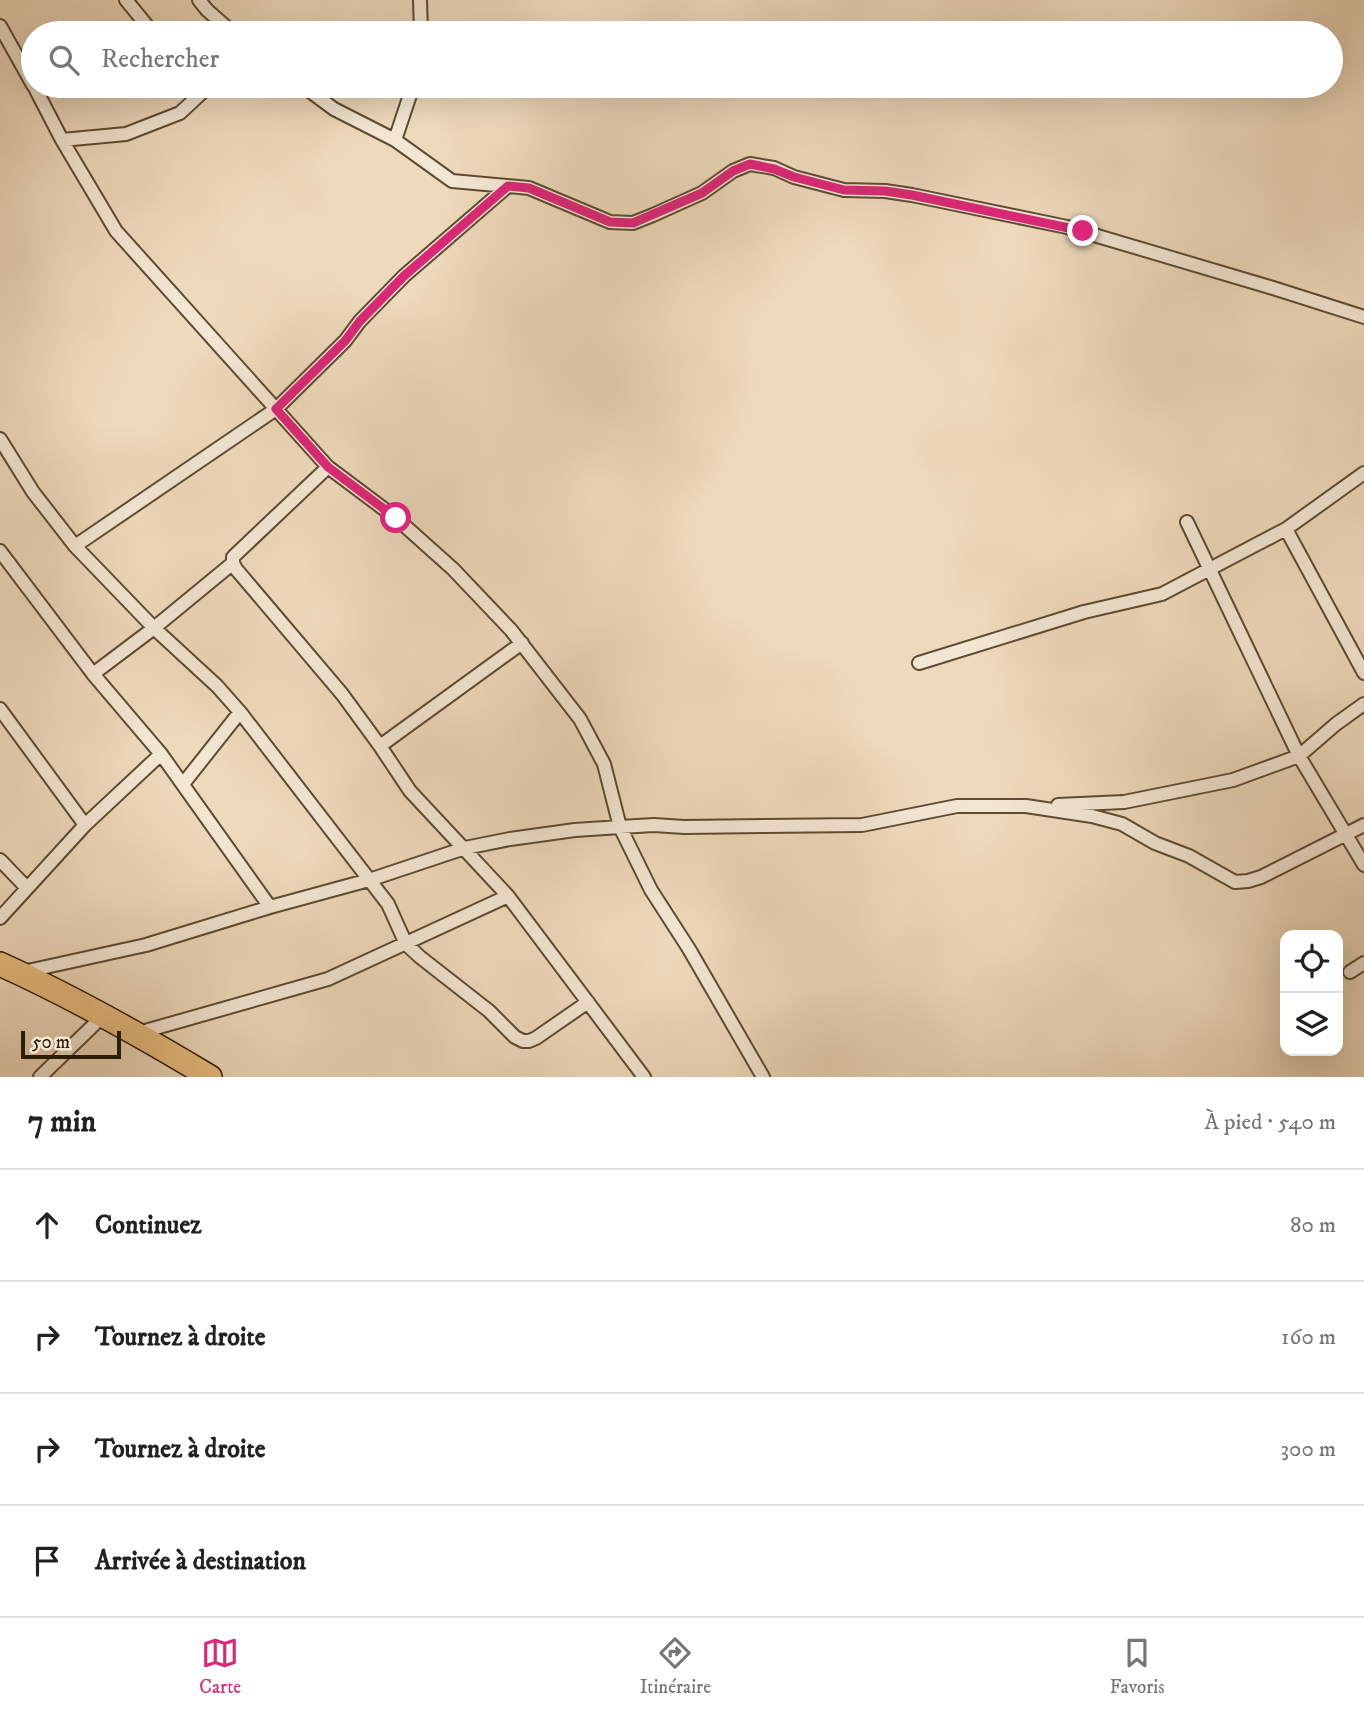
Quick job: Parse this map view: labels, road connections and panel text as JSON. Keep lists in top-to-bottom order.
{
  "scale_bar": "50 m",
  "page": {
    "search": "Rechercher",
    "scale": "50 m",
    "heading": ["7 min", "À pied · 540 m"],
    "list": [
      ["Continuez", "80 m"],
      ["Tournez à droite", "160 m"],
      ["Tournez à droite", "300 m"],
      "Arrivée à destination"
    ],
    "nav": ["Carte", "Itinéraire", "Favoris"]
  }
}
